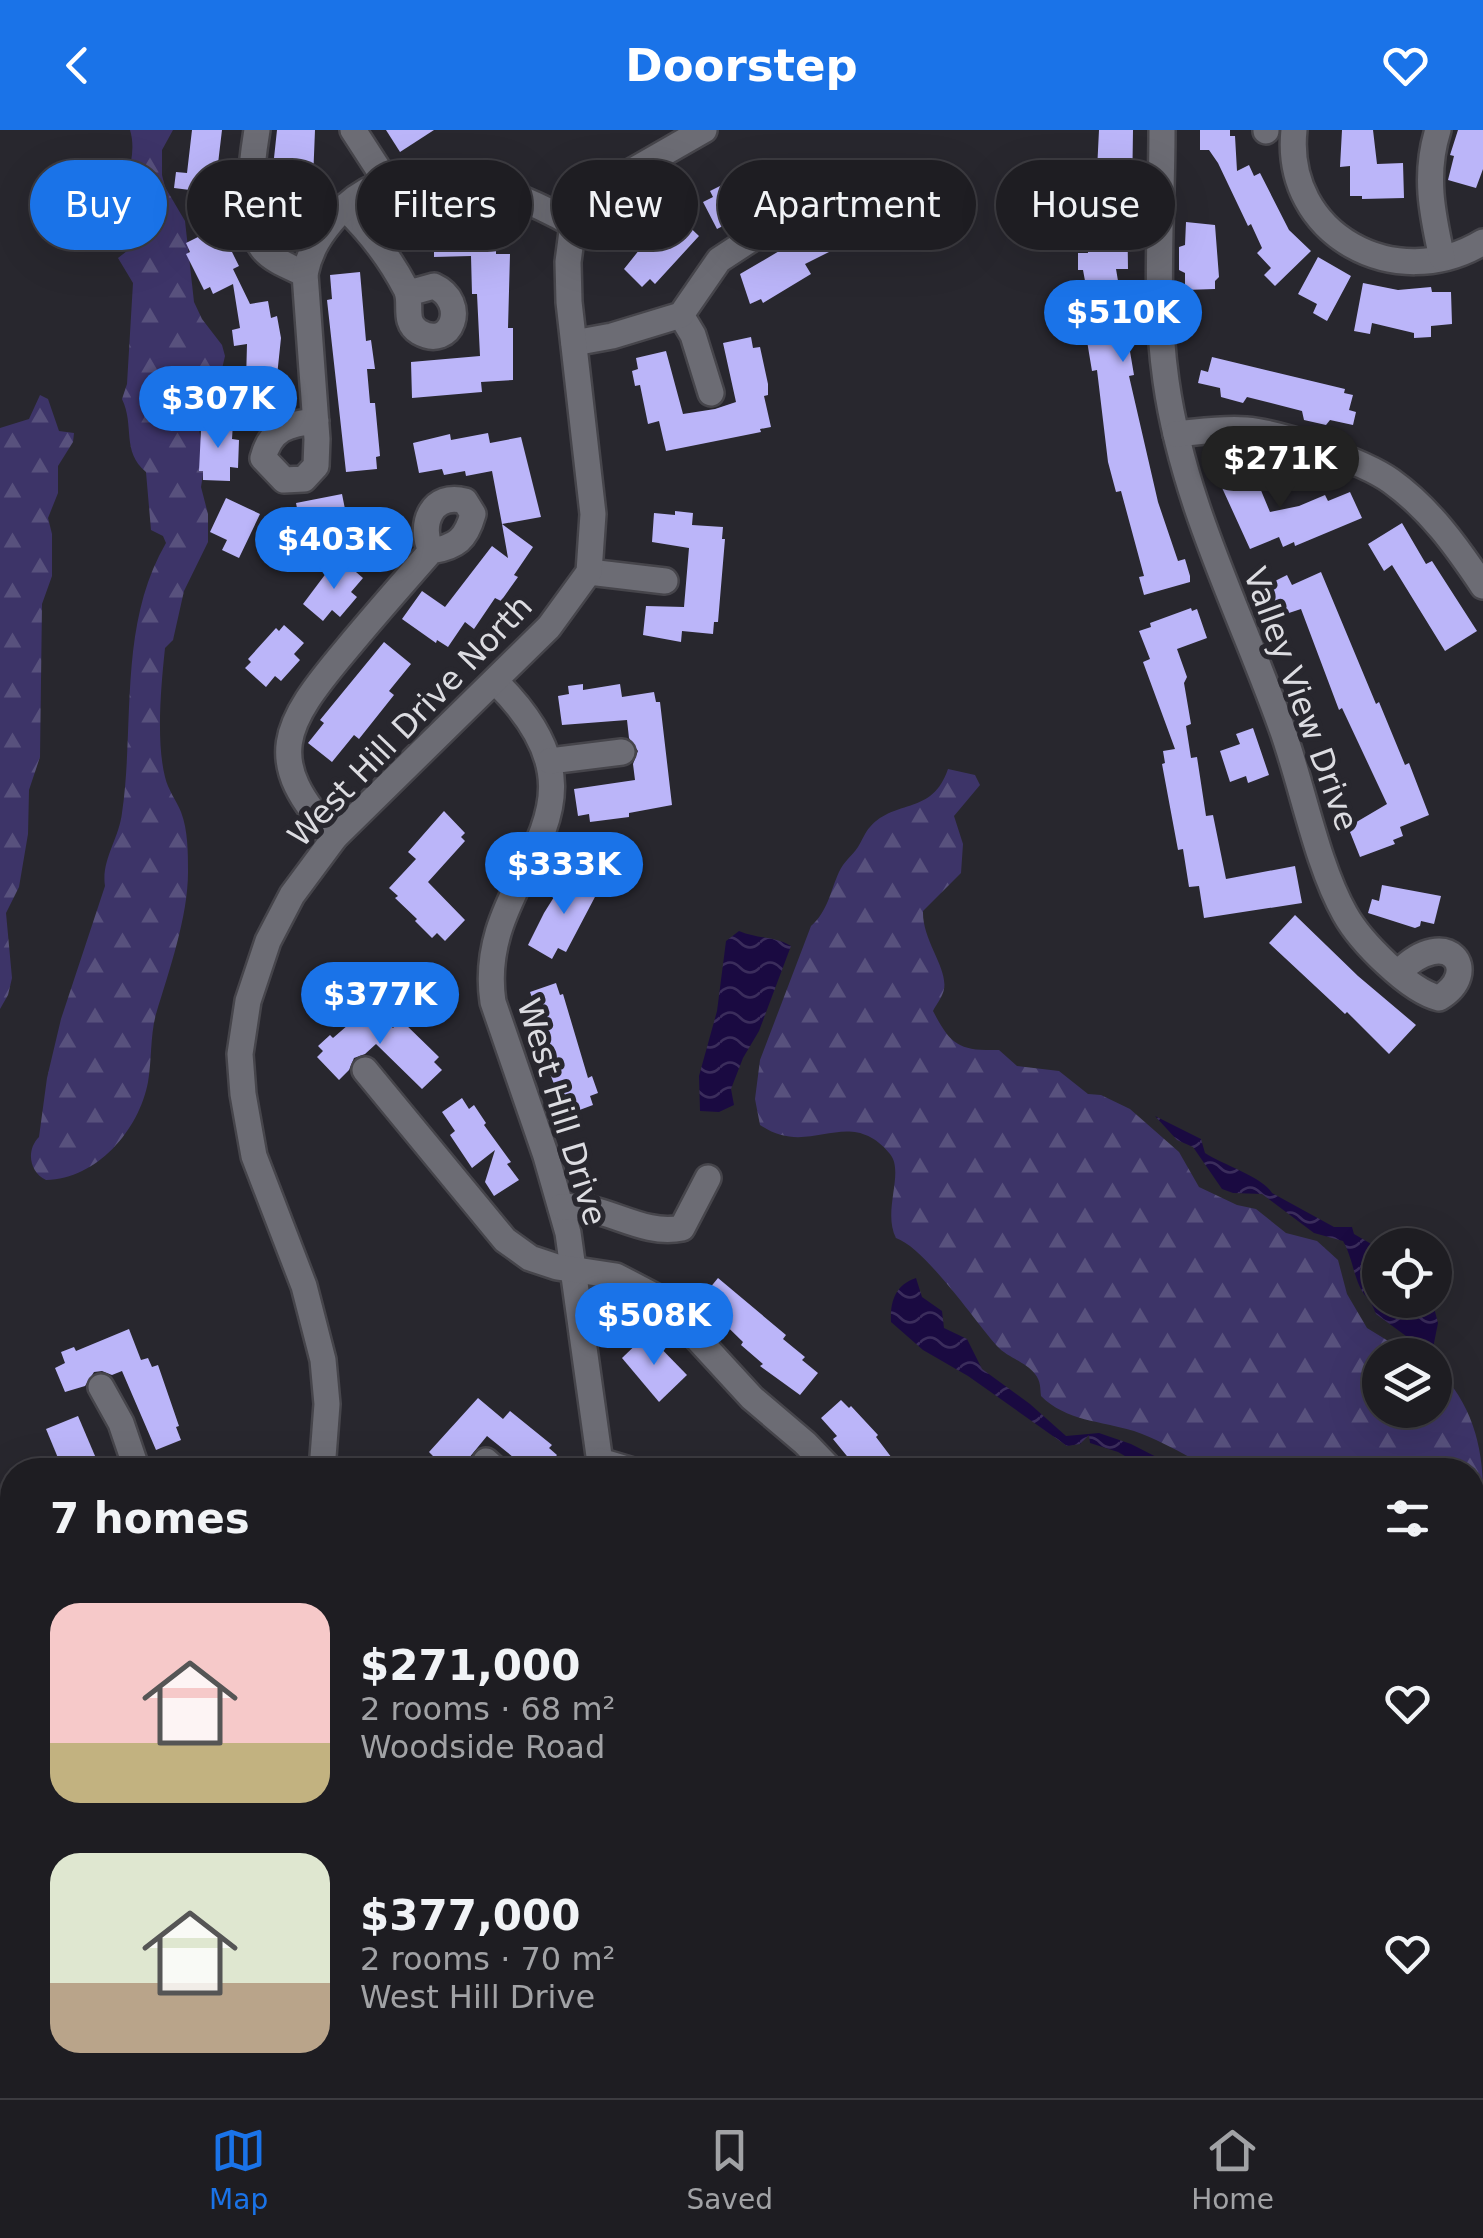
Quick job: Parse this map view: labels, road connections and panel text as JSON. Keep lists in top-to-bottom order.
{
  "streets": {
    "street": ["Valley View Drive", "West Hill Drive North", "West Hill Drive"]
  },
  "crossings": [
    ["West Hill Drive North", "West Hill Drive"]
  ],
  "page": {
    "header": "Doorstep",
    "chip": [
      "Buy",
      "Rent",
      "Filters",
      "New",
      "Apartment",
      "House"
    ],
    "price": [
      "$510K",
      "$307K",
      "$271K",
      "$403K",
      "$333K",
      "$377K",
      "$508K"
    ],
    "heading": "7 homes",
    "list": [
      {
        "name": "$271,000",
        "note": "2 rooms · 68 m² · Woodside Road"
      },
      {
        "name": "$377,000",
        "note": "2 rooms · 70 m² · West Hill Drive"
      }
    ],
    "tabs": ["Map", "Saved", "Home"]
  }
}
